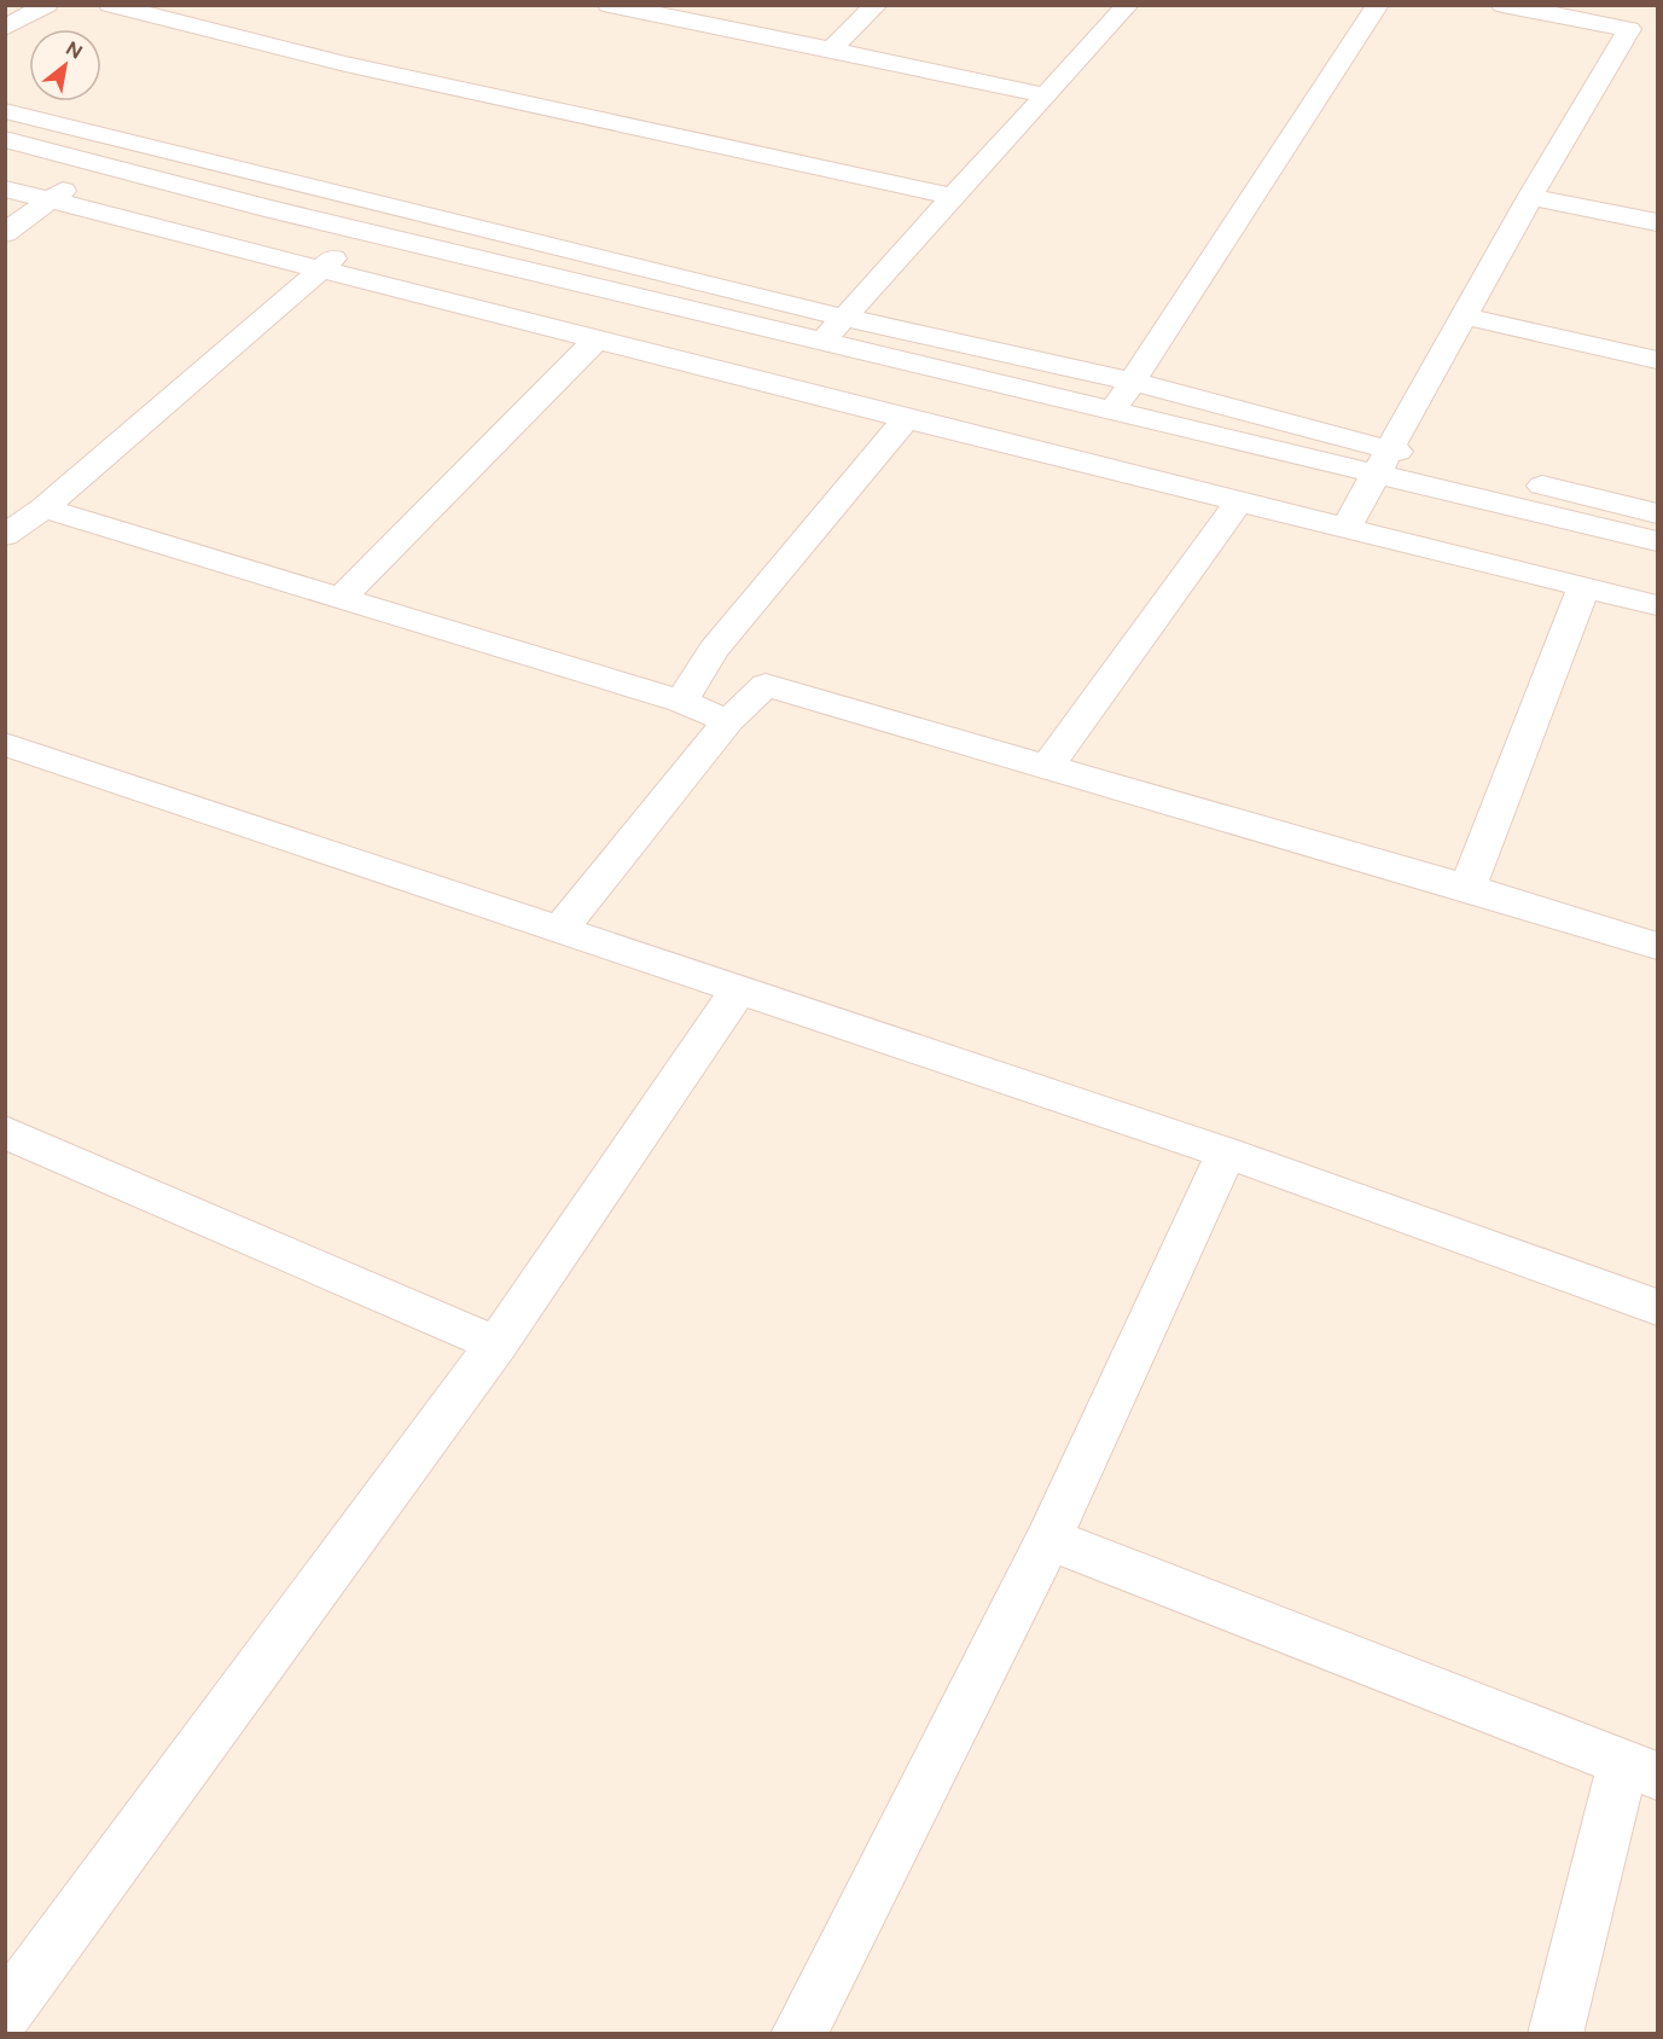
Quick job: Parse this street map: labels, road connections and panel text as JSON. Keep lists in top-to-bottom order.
{
  "north": "top right"
}
